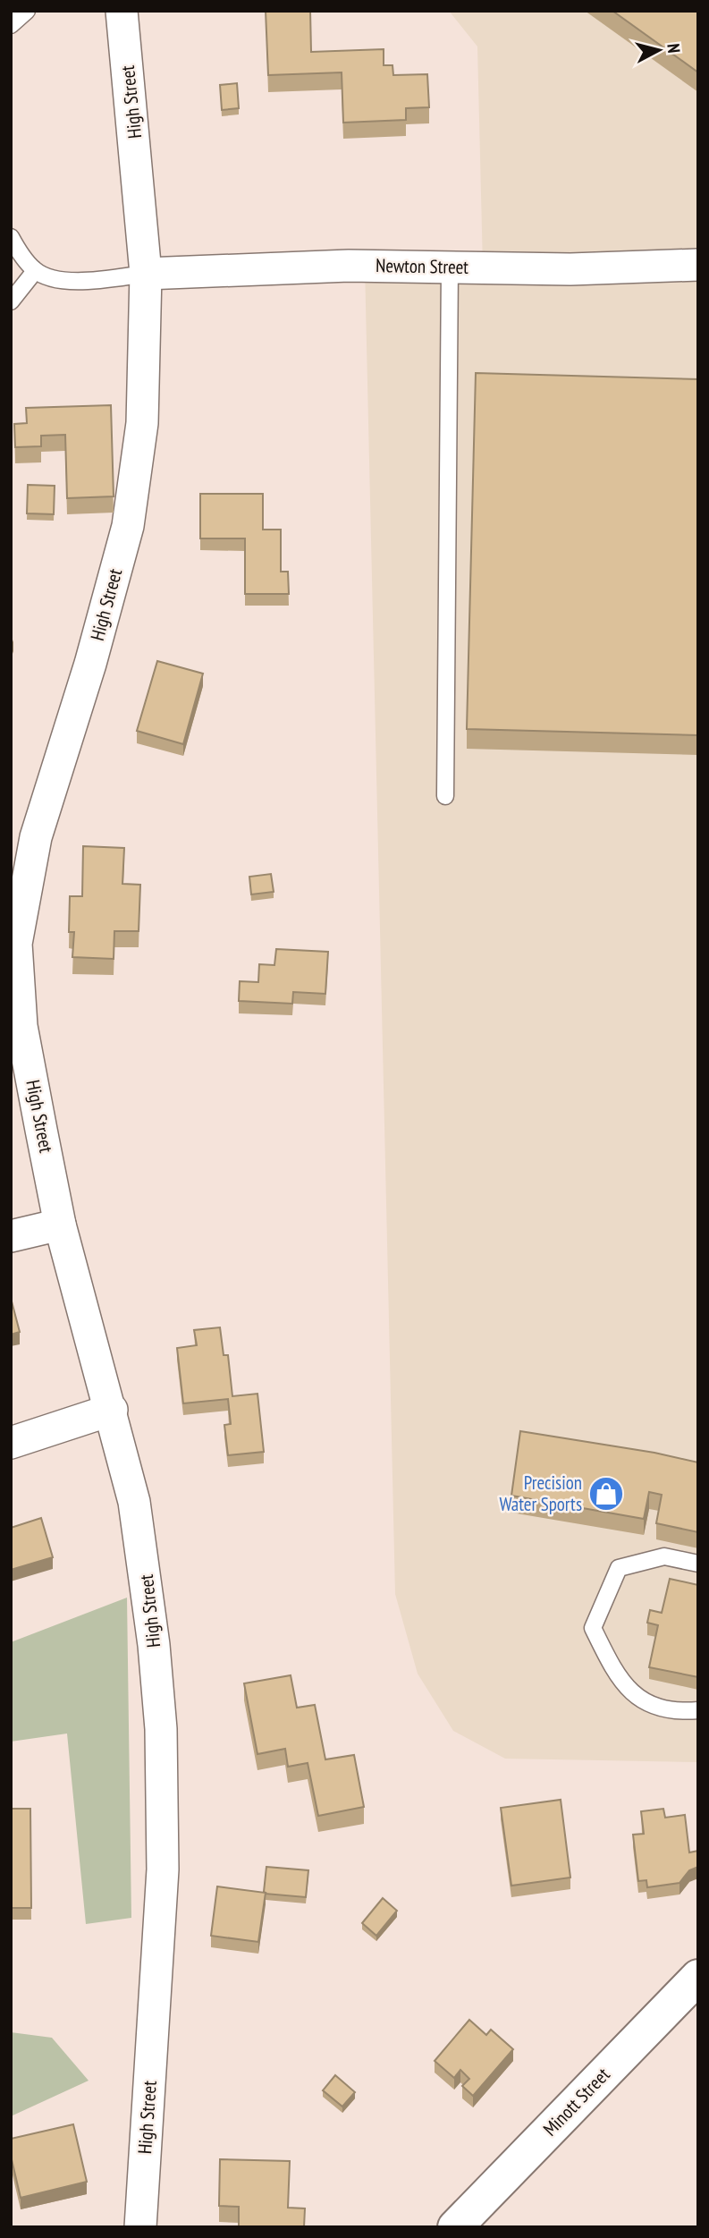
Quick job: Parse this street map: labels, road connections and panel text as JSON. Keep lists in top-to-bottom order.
{
  "streets": {
    "street": ["High Street", "Newton Street", "Minott Street"]
  },
  "crossings": [
    ["High Street", "Newton Street"]
  ],
  "places": {
    "shop": ["Precision Water Sports"]
  },
  "north": "right"
}
